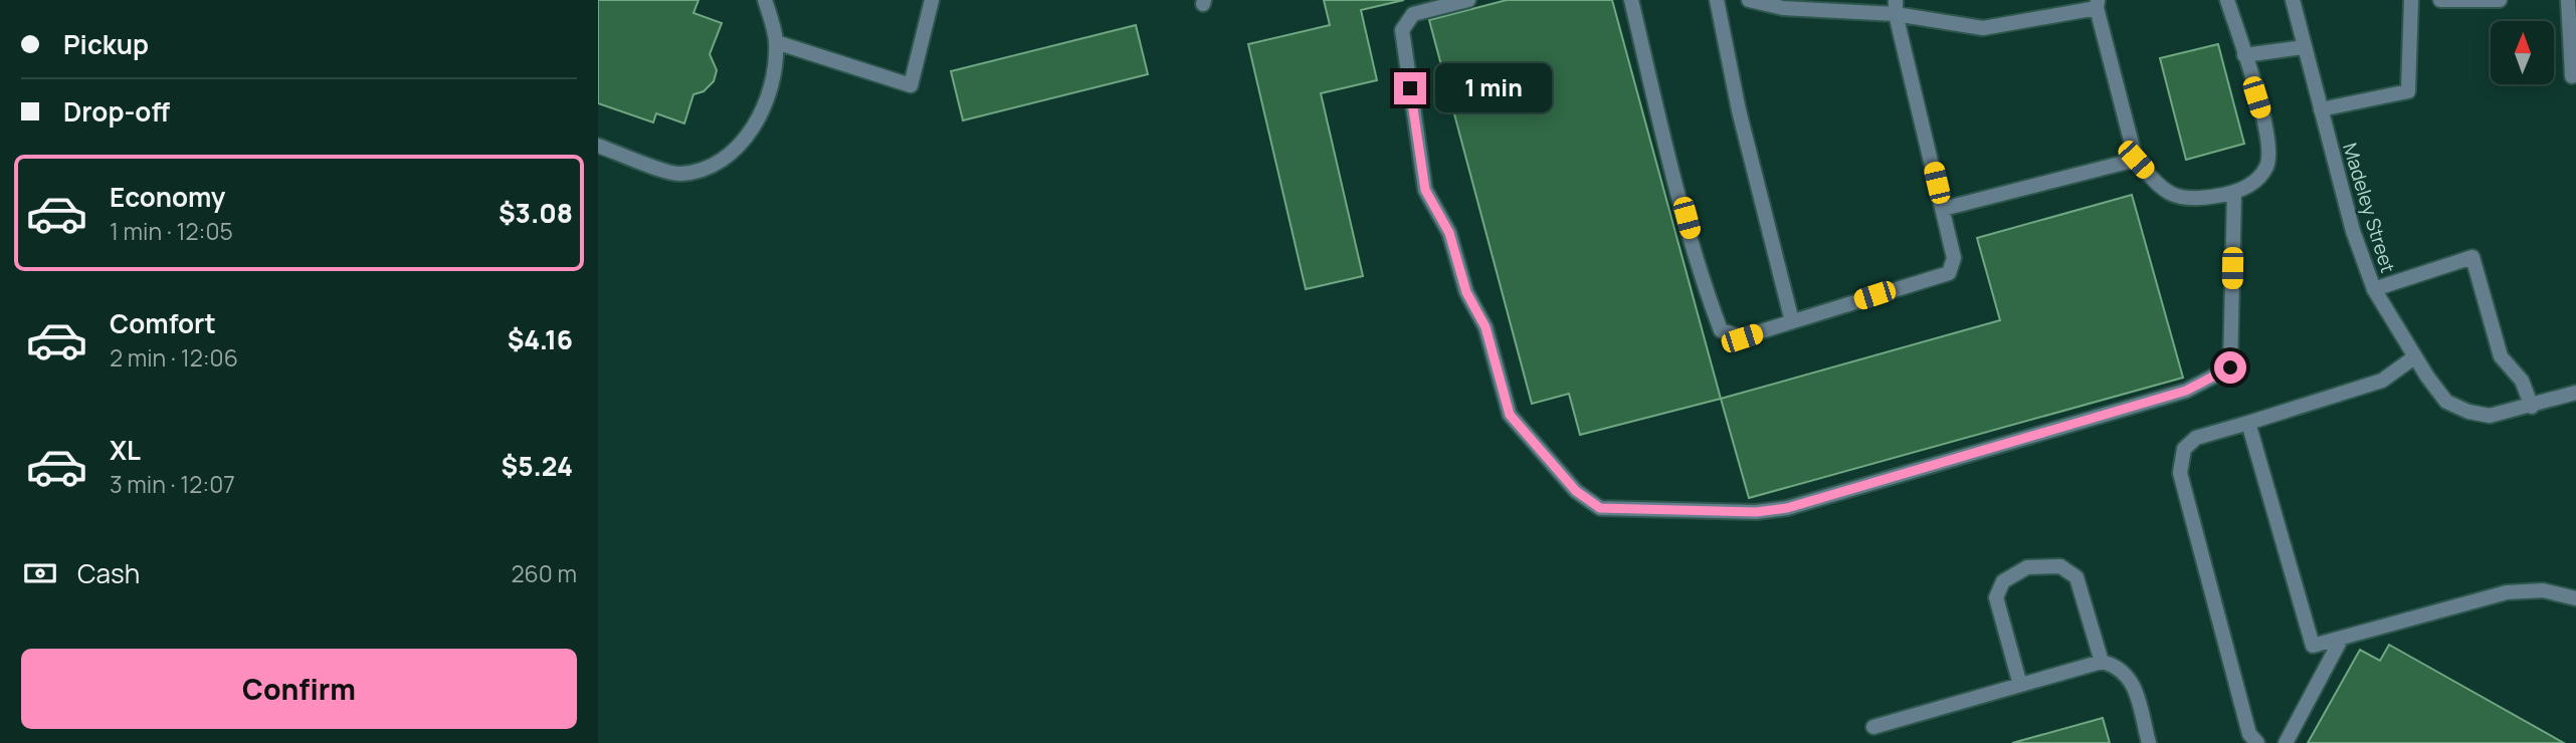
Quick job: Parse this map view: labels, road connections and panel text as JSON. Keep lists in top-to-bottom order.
{
  "streets": {
    "street": ["Madeley Street"]
  },
  "north": "top",
  "page": {
    "banner": ["Pickup", "Drop-off"],
    "bubble": "1 min",
    "list": [
      {
        "name": "Economy",
        "note": "1 min · 12:05",
        "value": "$3.08"
      },
      {
        "name": "Comfort",
        "note": "2 min · 12:06",
        "value": "$4.16"
      },
      {
        "name": "XL",
        "note": "3 min · 12:07",
        "value": "$5.24"
      }
    ],
    "pay": ["Cash", "260 m"],
    "buttons": "Confirm"
  }
}
